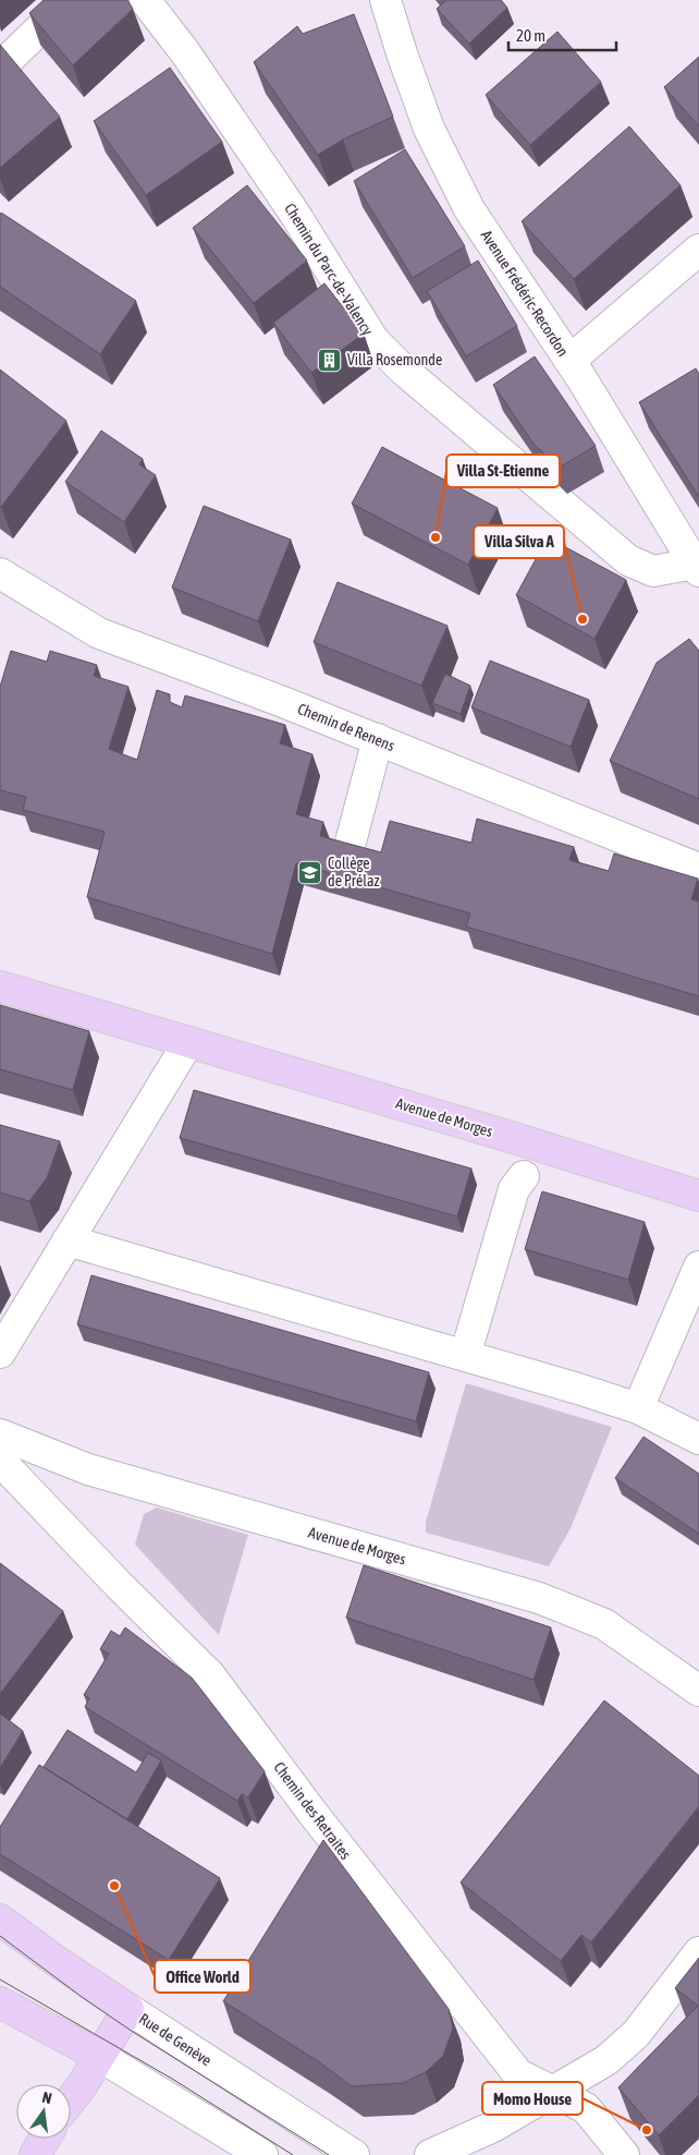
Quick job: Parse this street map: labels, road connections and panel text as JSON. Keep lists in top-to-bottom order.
{
  "streets": {
    "main road": ["Avenue de Morges", "Rue de Genève"],
    "street": [
      "Chemin du Parc-de-Valency",
      "Avenue Frédéric-Recordon",
      "Chemin de Renens",
      "Chemin des Retraites"
    ]
  },
  "crossings": [
    ["Chemin du Parc-de-Valency", "Avenue Frédéric-Recordon"]
  ],
  "places": {
    "building": ["Villa Rosemonde"],
    "other": [
      "Villa St-Etienne",
      "Villa Silva A",
      "Office World",
      "Momo House"
    ],
    "school or university": ["Collège de Prélaz"]
  },
  "scale_bar": "20 m",
  "north": "top"
}
